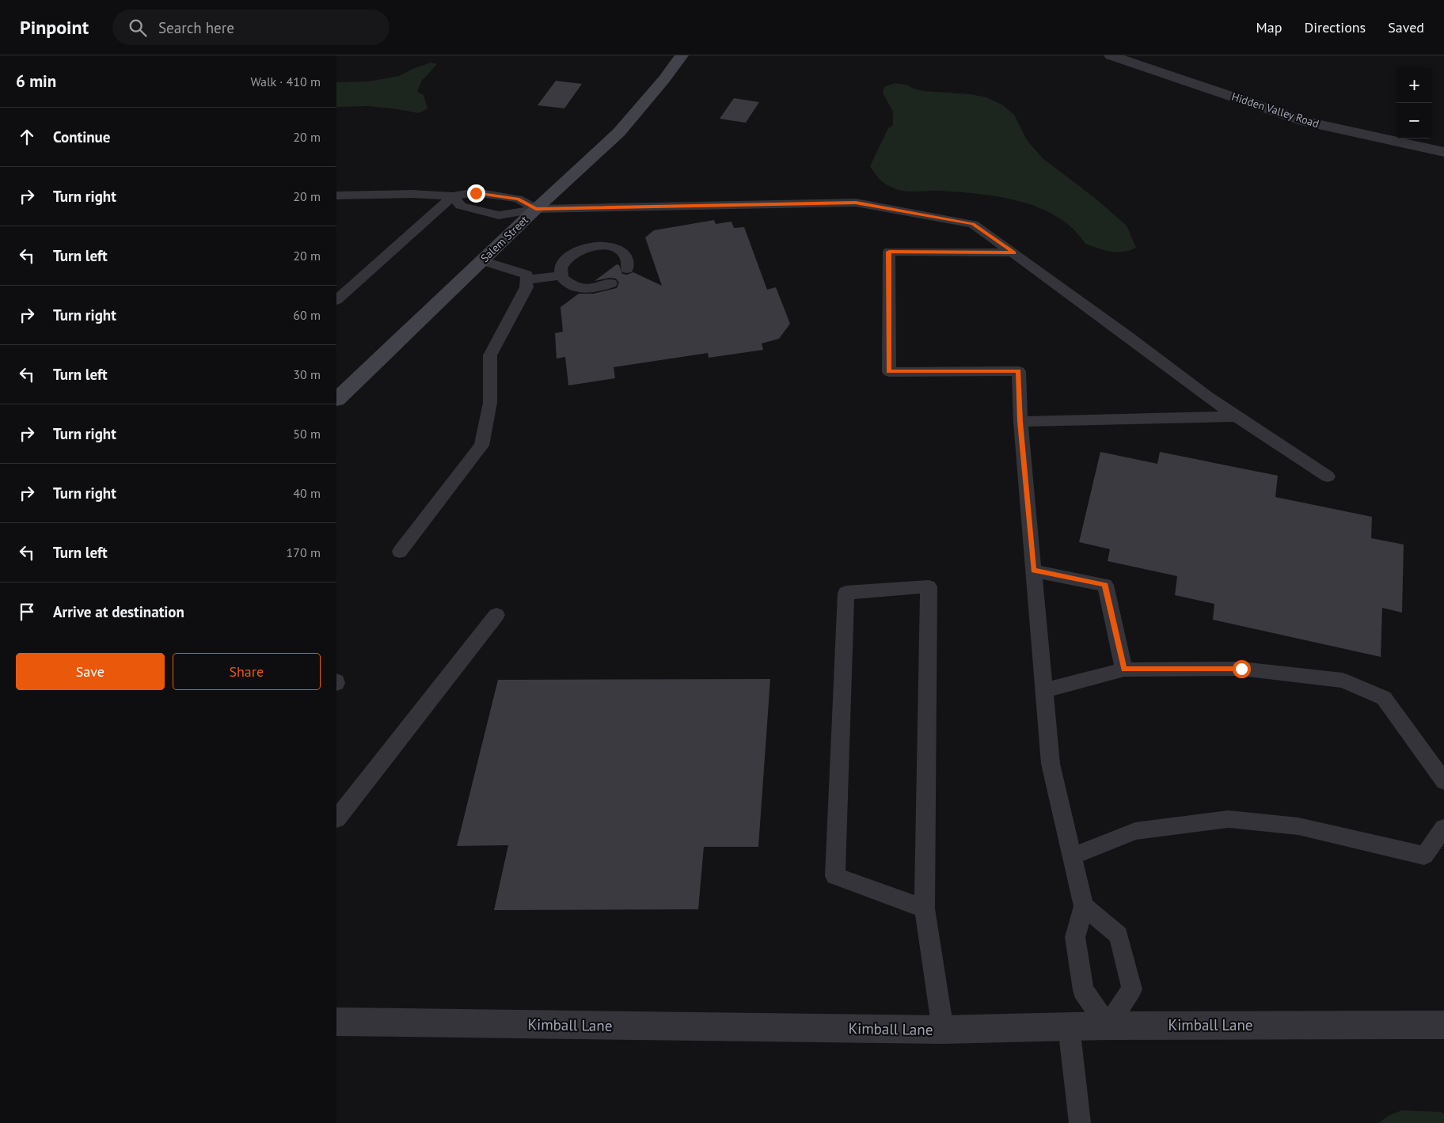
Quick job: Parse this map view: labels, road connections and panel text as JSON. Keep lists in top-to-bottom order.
{
  "streets": {
    "main road": ["Salem Street"],
    "street": ["Hidden Valley Road", "Kimball Lane"]
  },
  "page": {
    "header": "Pinpoint",
    "search": "Search here",
    "nav": ["Map", "Directions", "Saved"],
    "heading": ["6 min", "Walk · 410 m"],
    "map_buttons": ["+", "−"],
    "list": [
      ["Continue", "20 m"],
      ["Turn right", "20 m"],
      ["Turn left", "20 m"],
      ["Turn right", "60 m"],
      ["Turn left", "30 m"],
      ["Turn right", "50 m"],
      ["Turn right", "40 m"],
      ["Turn left", "170 m"],
      "Arrive at destination"
    ],
    "buttons": ["Save", "Share"]
  }
}
